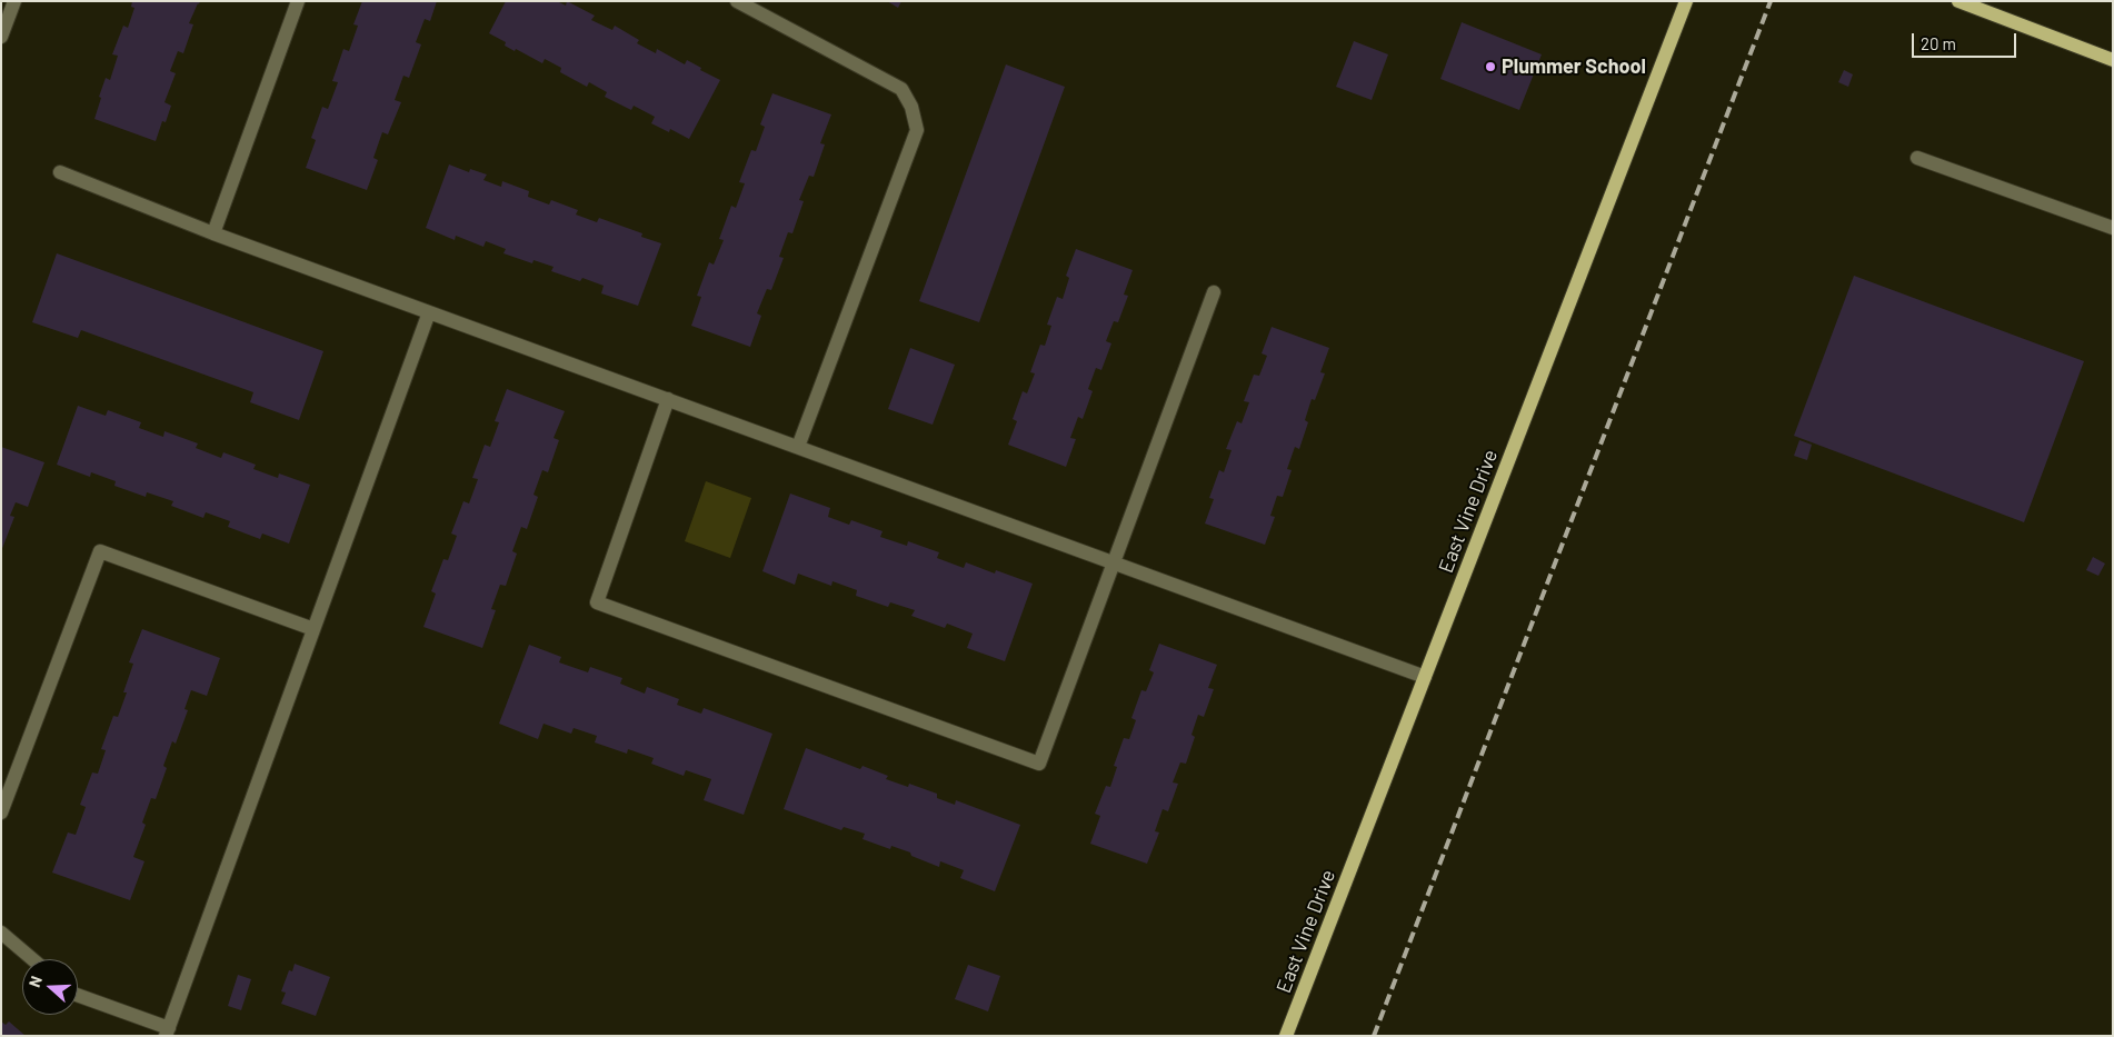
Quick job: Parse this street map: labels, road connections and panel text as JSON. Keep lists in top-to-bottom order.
{
  "streets": {
    "main road": ["East Vine Drive"]
  },
  "places": ["Plummer School"],
  "scale_bar": "20 m",
  "north": "left"
}
